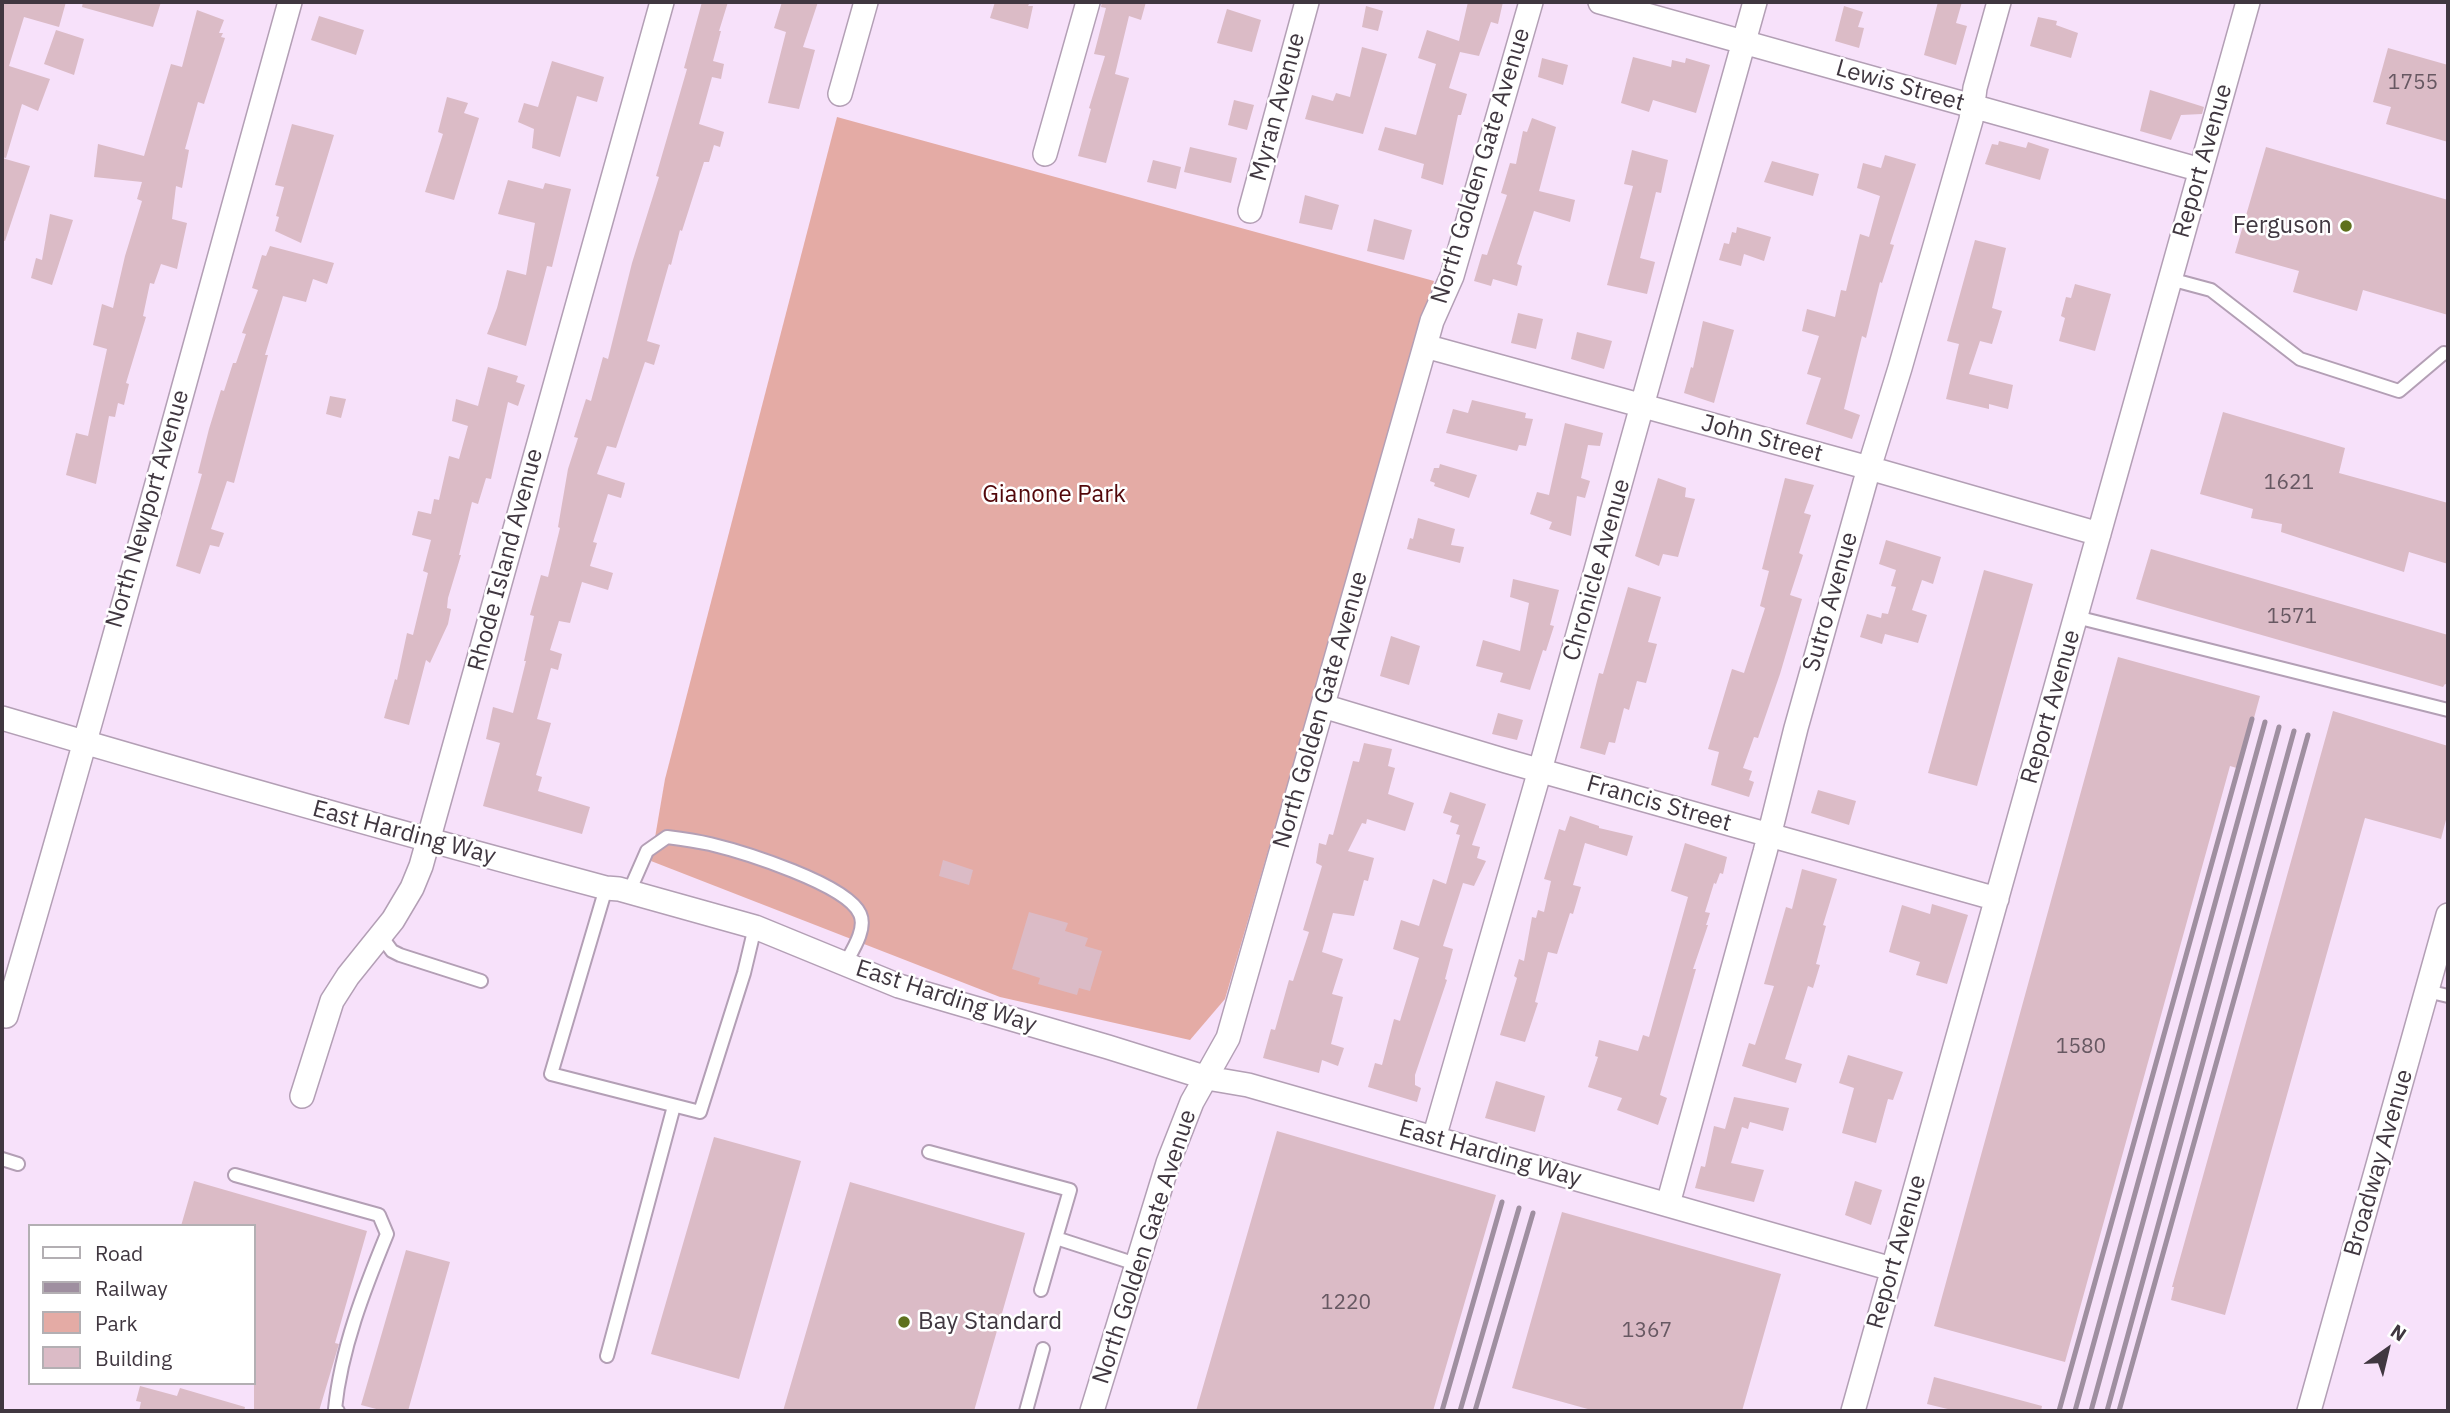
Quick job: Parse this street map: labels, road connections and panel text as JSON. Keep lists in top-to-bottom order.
{
  "streets": {
    "street": [
      "Lewis Street",
      "Myran Avenue",
      "Report Avenue",
      "North Golden Gate Avenue",
      "John Street",
      "North Newport Avenue",
      "Rhode Island Avenue",
      "Chronicle Avenue",
      "Sutro Avenue",
      "Francis Street",
      "East Harding Way",
      "Broadway Avenue"
    ]
  },
  "crossings": [
    ["Lewis Street", "Report Avenue"],
    ["Lewis Street", "Chronicle Avenue"],
    ["Lewis Street", "Sutro Avenue"],
    ["Report Avenue", "John Street"],
    ["Report Avenue", "Francis Street"],
    ["Report Avenue", "East Harding Way"],
    ["North Golden Gate Avenue", "John Street"],
    ["North Golden Gate Avenue", "Francis Street"],
    ["North Golden Gate Avenue", "East Harding Way"],
    ["John Street", "Chronicle Avenue"],
    ["John Street", "Sutro Avenue"],
    ["North Newport Avenue", "East Harding Way"],
    ["Rhode Island Avenue", "East Harding Way"],
    ["Chronicle Avenue", "Francis Street"],
    ["Chronicle Avenue", "East Harding Way"],
    ["Sutro Avenue", "Francis Street"],
    ["Sutro Avenue", "East Harding Way"]
  ],
  "parks": ["Gianone Park"],
  "places": ["Ferguson", "Bay Standard"],
  "house_numbers": [
    "1755",
    "1621",
    "1571",
    "1580",
    "1220",
    "1367"
  ],
  "legend": [
    "Road",
    "Railway",
    "Park",
    "Building"
  ],
  "north": "top right"
}
